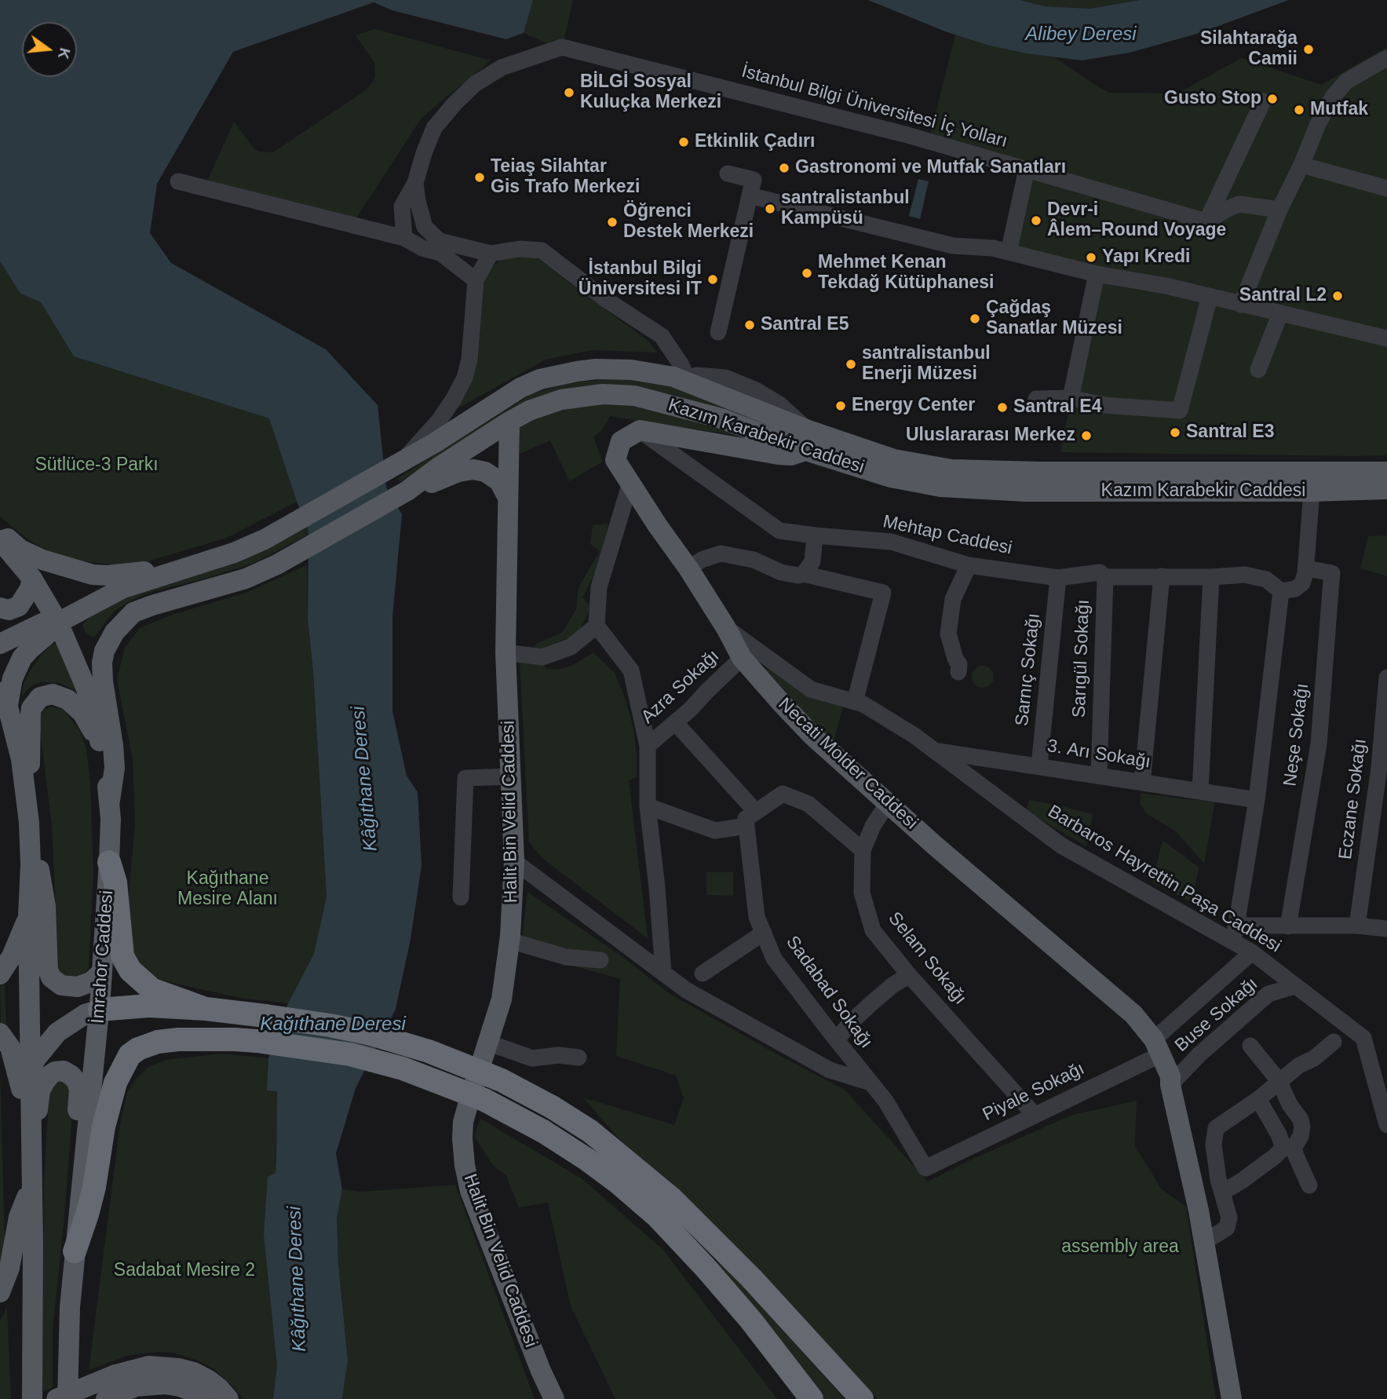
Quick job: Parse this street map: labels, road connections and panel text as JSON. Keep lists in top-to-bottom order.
{
  "streets": {
    "main road": [
      "Kazım Karabekir Caddesi",
      "Necati Molder Caddesi",
      "Halit Bin Velid Caddesi",
      "İmrahor Caddesi"
    ],
    "street": [
      "İstanbul Bilgi Üniversitesi İç Yolları",
      "Mehtap Caddesi",
      "Sarıgül Sokağı",
      "Sarnıç Sokağı",
      "Azra Sokağı",
      "Neşe Sokağı",
      "3. Arı Sokağı",
      "Eczane Sokağı",
      "Barbaros Hayrettin Paşa Caddesi",
      "Selam Sokağı",
      "Sadabad Sokağı",
      "Buse Sokağı",
      "Piyale Sokağı"
    ]
  },
  "crossings": [
    ["İstanbul Bilgi Üniversitesi İç Yolları", "Kazım Karabekir Caddesi"],
    ["Kazım Karabekir Caddesi", "Halit Bin Velid Caddesi"],
    ["Kazım Karabekir Caddesi", "İmrahor Caddesi"],
    ["Mehtap Caddesi", "Sarıgül Sokağı"],
    ["Mehtap Caddesi", "Sarnıç Sokağı"],
    ["Mehtap Caddesi", "Necati Molder Caddesi"],
    ["Sarıgül Sokağı", "3. Arı Sokağı"],
    ["Sarnıç Sokağı", "3. Arı Sokağı"],
    ["Azra Sokağı", "Necati Molder Caddesi"],
    ["3. Arı Sokağı", "Barbaros Hayrettin Paşa Caddesi"],
    ["Necati Molder Caddesi", "Barbaros Hayrettin Paşa Caddesi"],
    ["Necati Molder Caddesi", "Selam Sokağı"],
    ["Necati Molder Caddesi", "Buse Sokağı"],
    ["Necati Molder Caddesi", "Piyale Sokağı"],
    ["Barbaros Hayrettin Paşa Caddesi", "Buse Sokağı"],
    ["Barbaros Hayrettin Paşa Caddesi", "Piyale Sokağı"],
    ["Selam Sokağı", "Piyale Sokağı"],
    ["Sadabad Sokağı", "Piyale Sokağı"]
  ],
  "water": ["Alibey Deresi", "Kâğıthane Deresi", "Kağıthane Deresi"],
  "parks": [
    "Sütlüce-3 Parkı",
    "Kağıthane Mesire Alanı",
    "assembly area",
    "Sadabat Mesire 2"
  ],
  "places": [
    "Silahtarağa Camii",
    "BİLGİ Sosyal Kuluçka Merkezi",
    "Gusto Stop",
    "Mutfak",
    "Etkinlik Çadırı",
    "Gastronomi ve Mutfak Sanatları",
    "Teiaş Silahtar Gis Trafo Merkezi",
    "santralistanbul Kampüsü",
    "Devr-i Âlem–Round Voyage",
    "Öğrenci Destek Merkezi",
    "Yapı Kredi",
    "Mehmet Kenan Tekdağ Kütüphanesi",
    "İstanbul Bilgi Üniversitesi IT",
    "Santral L2",
    "Çağdaş Sanatlar Müzesi",
    "Santral E5",
    "santralistanbul Enerji Müzesi",
    "Energy Center",
    "Santral E4",
    "Santral E3",
    "Uluslararası Merkez"
  ],
  "north": "right"
}
